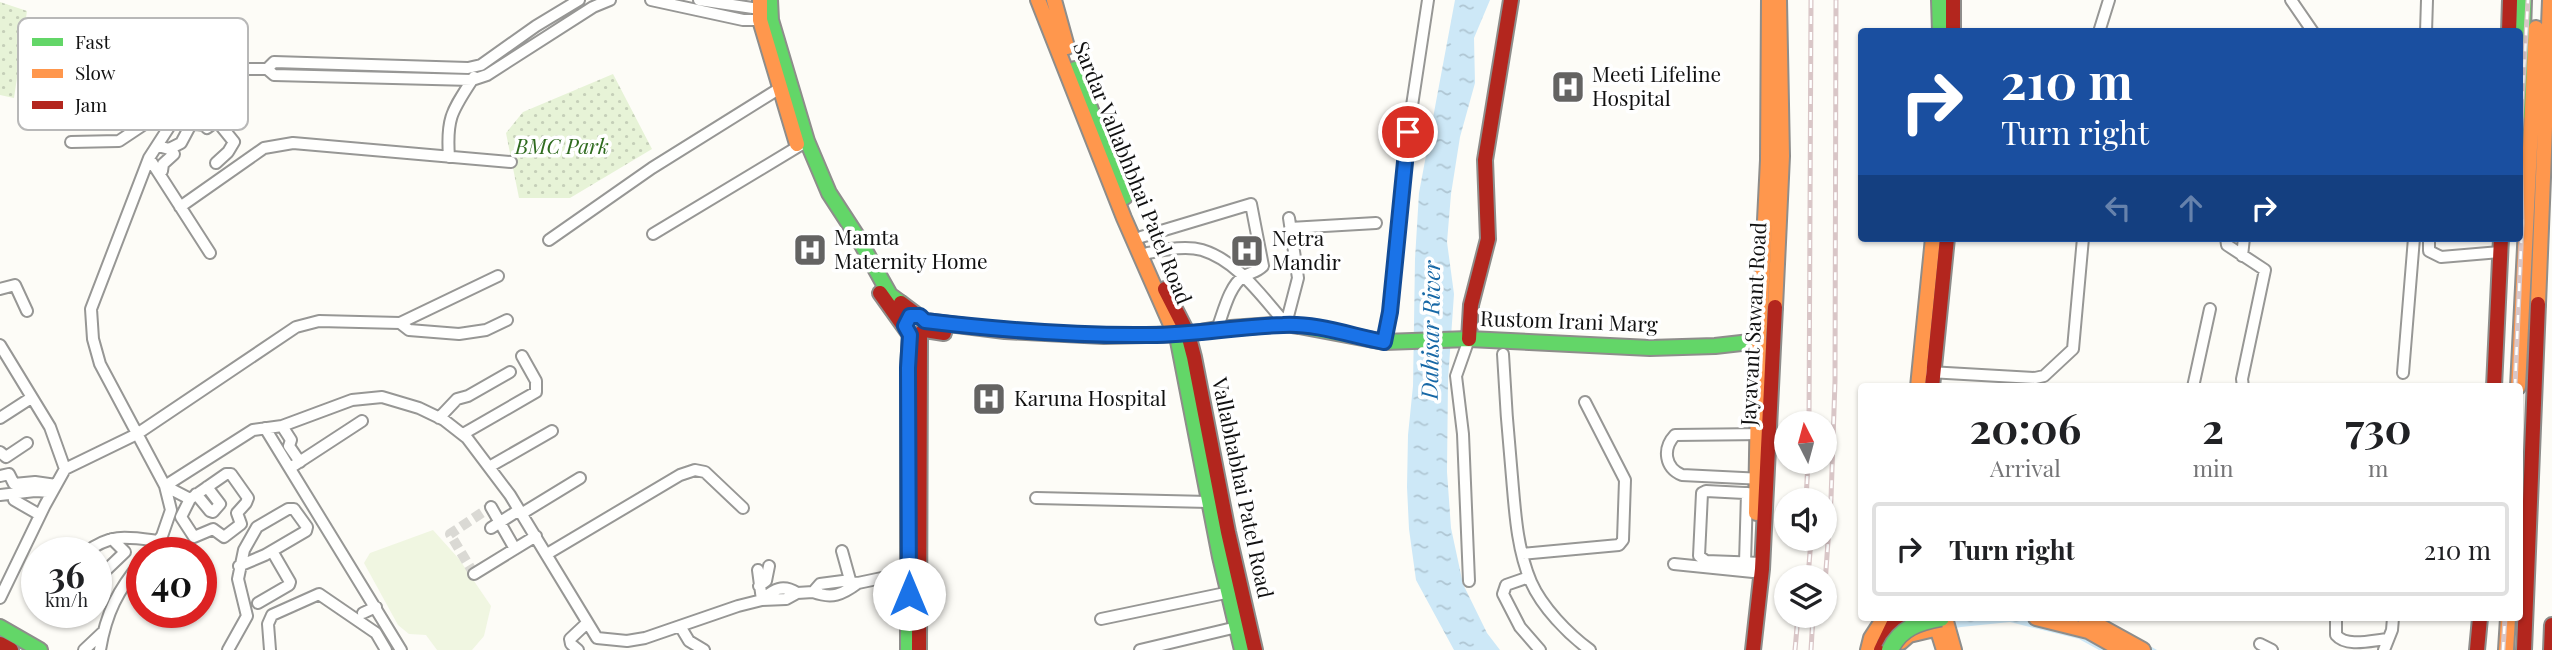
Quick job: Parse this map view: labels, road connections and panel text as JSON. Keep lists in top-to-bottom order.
{
  "streets": {
    "main road": [
      "Sardar Vallabhbhai Patel Road",
      "Rustom Irani Marg",
      "Jayavant Sawant Road",
      "Vallabhabhai Patel Road"
    ]
  },
  "crossings": [
    ["Sardar Vallabhbhai Patel Road", "Vallabhabhai Patel Road"],
    ["Rustom Irani Marg", "Jayavant Sawant Road"]
  ],
  "water": ["Dahisar River"],
  "parks": ["BMC Park"],
  "places": {
    "hospital": [
      "Meeti Lifeline Hospital",
      "Mamta Maternity Home",
      "Netra Mandir",
      "Karuna Hospital"
    ]
  },
  "legend": ["Fast", "Slow", "Jam"],
  "north": "top",
  "page": {
    "turn": ["210 m", "Turn right"],
    "eta": [
      "20:06",
      "Arrival",
      "2",
      "min",
      "730",
      "m"
    ],
    "list": [
      {
        "name": "Turn right",
        "value": "210 m"
      }
    ],
    "speed": "36 km/h",
    "limit": "40"
  }
}
